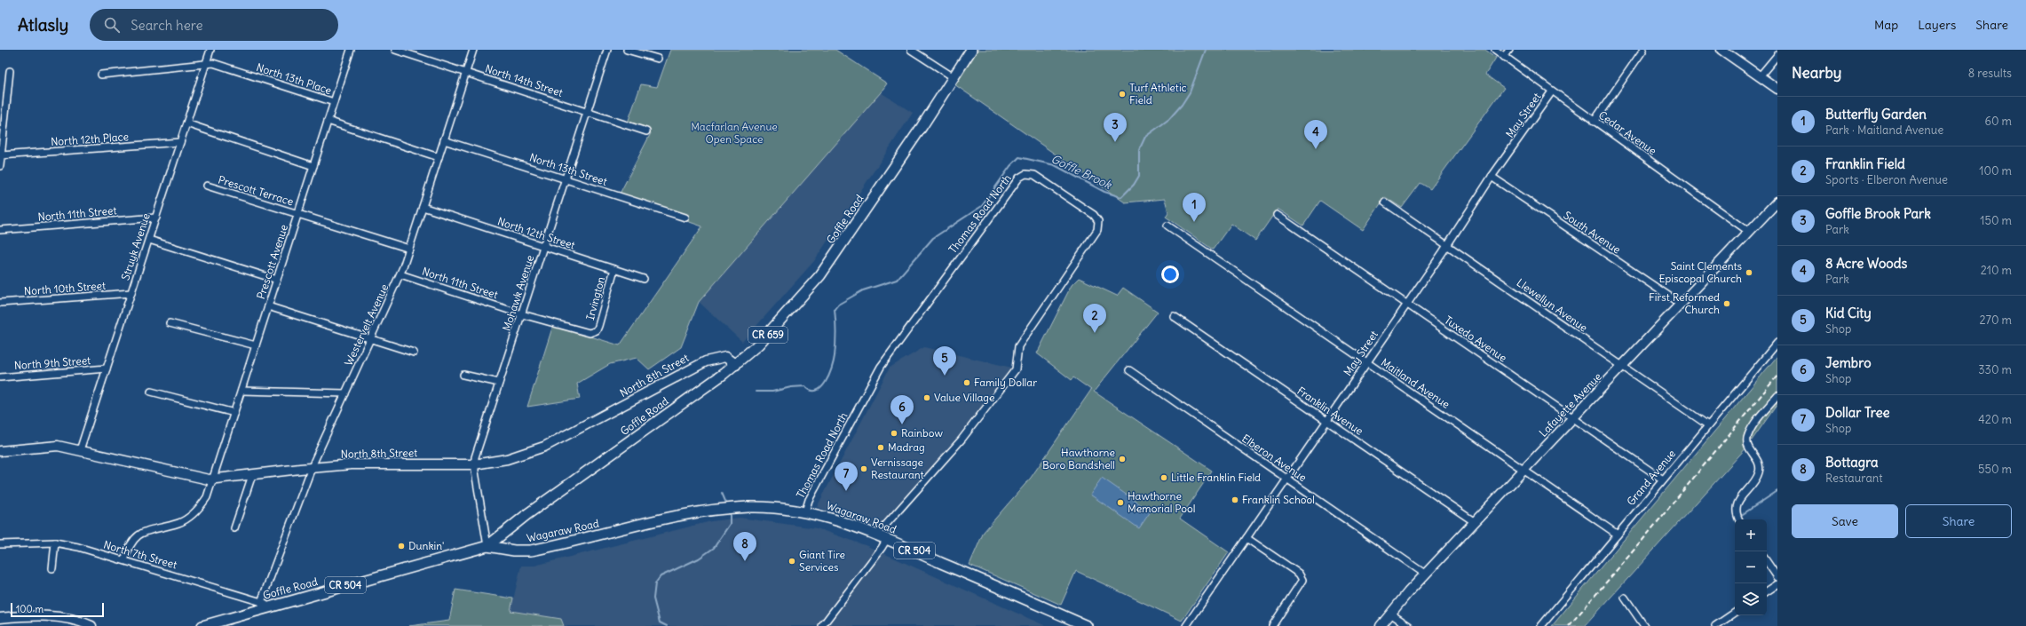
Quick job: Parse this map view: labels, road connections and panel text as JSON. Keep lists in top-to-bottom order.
{
  "streets": {
    "main road": [
      "Goffle Road",
      "CR 659",
      "Wagaraw Road",
      "CR 504"
    ],
    "street": [
      "North 13th Place",
      "North 14th Street",
      "May Street",
      "Cedar Avenue",
      "North 12th Place",
      "North 13th Street",
      "Prescott Terrace",
      "North 11th Street",
      "Thomas Road North",
      "South Avenue",
      "North 12th Street",
      "Struyk Avenue",
      "Prescott Avenue",
      "North 10th Street",
      "Mohawk Avenue",
      "Irvington",
      "Llewellyn Avenue",
      "Westervelt Avenue",
      "Tuxedo Avenue",
      "North 9th Street",
      "North 8th Street",
      "Maitland Avenue",
      "Lafayette Avenue",
      "Franklin Avenue",
      "Elberon Avenue",
      "Grand Avenue",
      "North 7th Street"
    ]
  },
  "crossings": [
    ["North 13th Place", "Struyk Avenue"],
    ["North 13th Place", "Prescott Avenue"],
    ["North 14th Street", "Mohawk Avenue"],
    ["North 14th Street", "Westervelt Avenue"],
    ["May Street", "Cedar Avenue"],
    ["May Street", "South Avenue"],
    ["May Street", "Llewellyn Avenue"],
    ["May Street", "Tuxedo Avenue"],
    ["May Street", "Maitland Avenue"],
    ["May Street", "Franklin Avenue"],
    ["May Street", "Elberon Avenue"],
    ["Cedar Avenue", "Lafayette Avenue"],
    ["North 12th Place", "Struyk Avenue"],
    ["North 13th Street", "Mohawk Avenue"],
    ["North 13th Street", "Westervelt Avenue"],
    ["Prescott Terrace", "Prescott Avenue"],
    ["North 11th Street", "Struyk Avenue"],
    ["North 11th Street", "Mohawk Avenue"],
    ["North 11th Street", "Irvington"],
    ["North 11th Street", "Westervelt Avenue"],
    ["Thomas Road North", "Wagaraw Road"],
    ["Goffle Road", "Mohawk Avenue"],
    ["Goffle Road", "North 8th Street"],
    ["Goffle Road", "Wagaraw Road"],
    ["Goffle Road", "North 7th Street"],
    ["South Avenue", "Lafayette Avenue"],
    ["North 12th Street", "Mohawk Avenue"],
    ["North 12th Street", "Irvington"],
    ["North 12th Street", "Westervelt Avenue"],
    ["Struyk Avenue", "North 10th Street"],
    ["Struyk Avenue", "North 9th Street"],
    ["Struyk Avenue", "North 8th Street"],
    ["Prescott Avenue", "North 8th Street"],
    ["Prescott Avenue", "North 7th Street"],
    ["Mohawk Avenue", "North 8th Street"],
    ["Mohawk Avenue", "Wagaraw Road"],
    ["Llewellyn Avenue", "Lafayette Avenue"],
    ["Llewellyn Avenue", "Grand Avenue"],
    ["Westervelt Avenue", "North 8th Street"],
    ["Westervelt Avenue", "North 7th Street"],
    ["Tuxedo Avenue", "Lafayette Avenue"],
    ["Tuxedo Avenue", "Grand Avenue"],
    ["Maitland Avenue", "Lafayette Avenue"],
    ["Maitland Avenue", "Grand Avenue"],
    ["Lafayette Avenue", "Franklin Avenue"],
    ["Lafayette Avenue", "Elberon Avenue"]
  ],
  "water": ["Goffle Brook"],
  "parks": ["Macfarlan Avenue Open Space"],
  "places": [
    "Turf Athletic Field",
    "Saint Clements Episcopal Church",
    "First Reformed Church",
    "Family Dollar",
    "Value Village",
    "Rainbow",
    "Madrag",
    "Hawthorne Boro Bandshell",
    "Vernissage Restaurant",
    "Little Franklin Field",
    "Franklin School",
    "Hawthorne Memorial Pool",
    "Dunkin'",
    "Giant Tire Services"
  ],
  "scale_bar": "100 m",
  "page": {
    "header": "Atlasly",
    "search": "Search here",
    "nav": ["Map", "Layers", "Share"],
    "heading": ["Nearby", "8 results"],
    "list": [
      {
        "mark": "1",
        "name": "Butterfly Garden",
        "note": "Park · Maitland Avenue",
        "value": "60 m"
      },
      {
        "mark": "2",
        "name": "Franklin Field",
        "note": "Sports · Elberon Avenue",
        "value": "100 m"
      },
      {
        "mark": "3",
        "name": "Goffle Brook Park",
        "note": "Park",
        "value": "150 m"
      },
      {
        "mark": "4",
        "name": "8 Acre Woods",
        "note": "Park",
        "value": "210 m"
      },
      {
        "mark": "5",
        "name": "Kid City",
        "note": "Shop",
        "value": "270 m"
      },
      {
        "mark": "6",
        "name": "Jembro",
        "note": "Shop",
        "value": "330 m"
      },
      {
        "mark": "7",
        "name": "Dollar Tree",
        "note": "Shop",
        "value": "420 m"
      },
      {
        "mark": "8",
        "name": "Bottagra",
        "note": "Restaurant",
        "value": "550 m"
      }
    ],
    "pins": [
      "3",
      "4",
      "1",
      "2",
      "5",
      "6",
      "7",
      "8"
    ],
    "buttons": ["Save", "Share"],
    "map_buttons": ["+", "−"],
    "scale": "100 m"
  }
}
